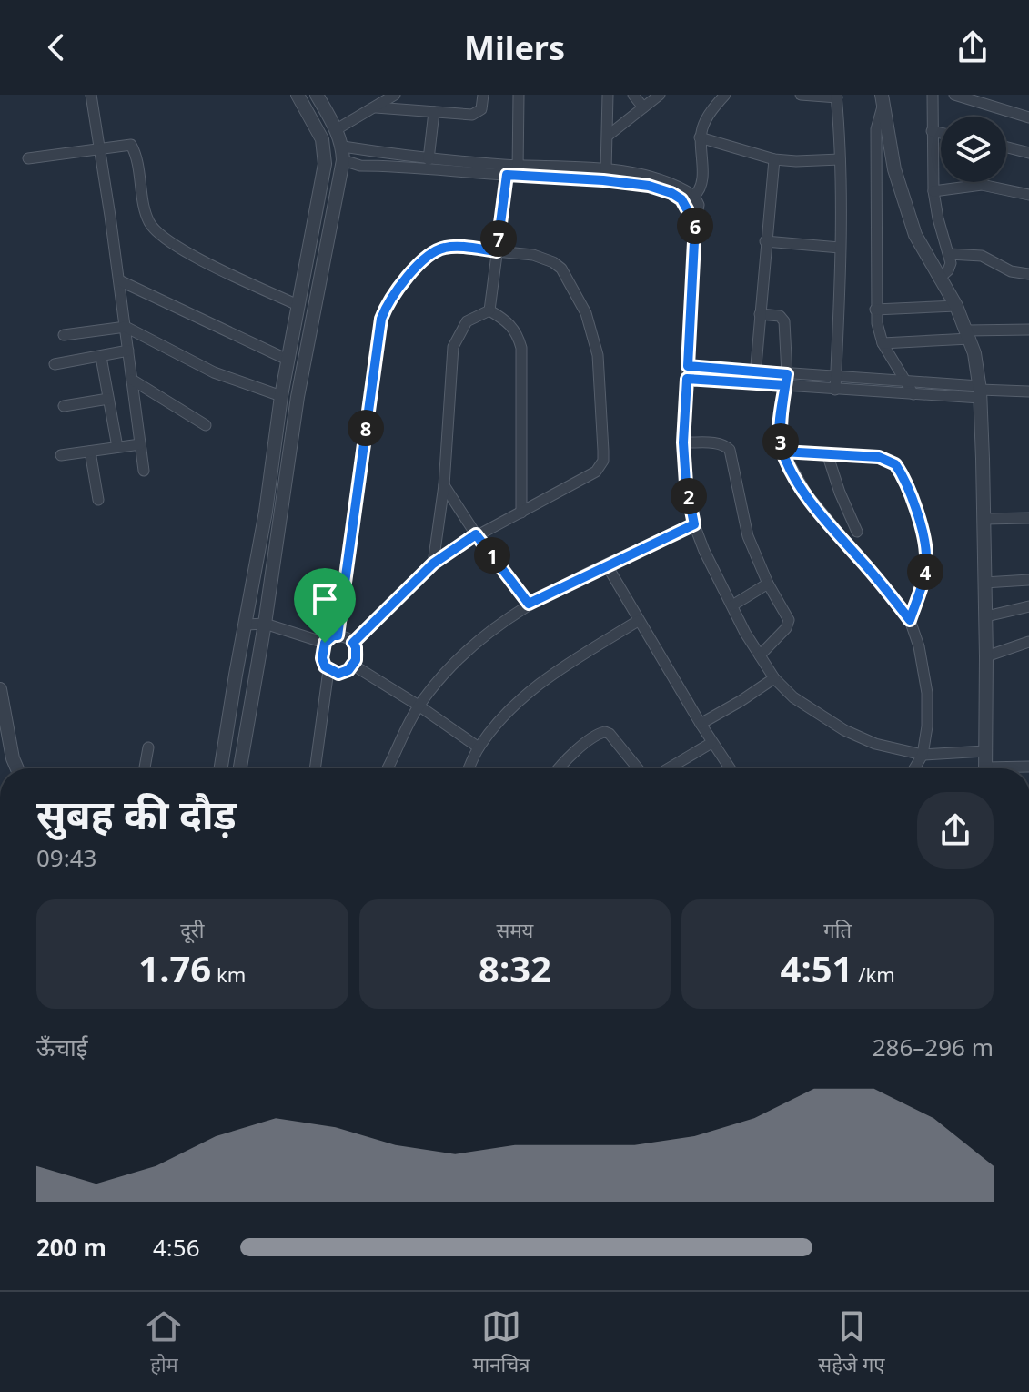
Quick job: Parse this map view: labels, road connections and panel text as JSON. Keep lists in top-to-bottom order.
{
  "page": {
    "header": "Milers",
    "pins": [
      "6",
      "7",
      "8",
      "3",
      "2",
      "1",
      "4"
    ],
    "heading": ["सुबह की दौड़", "09:43"],
    "stats": [
      ["दूरी", "1.76 km"],
      ["समय", "8:32"],
      ["गति", "4:51 /km"]
    ],
    "chart": ["ऊँचाई", "286–296 m"],
    "list": [
      {
        "name": "200 m",
        "note": "4:56"
      }
    ],
    "tabs": ["होम", "मानचित्र", "सहेजे गए"]
  }
}
